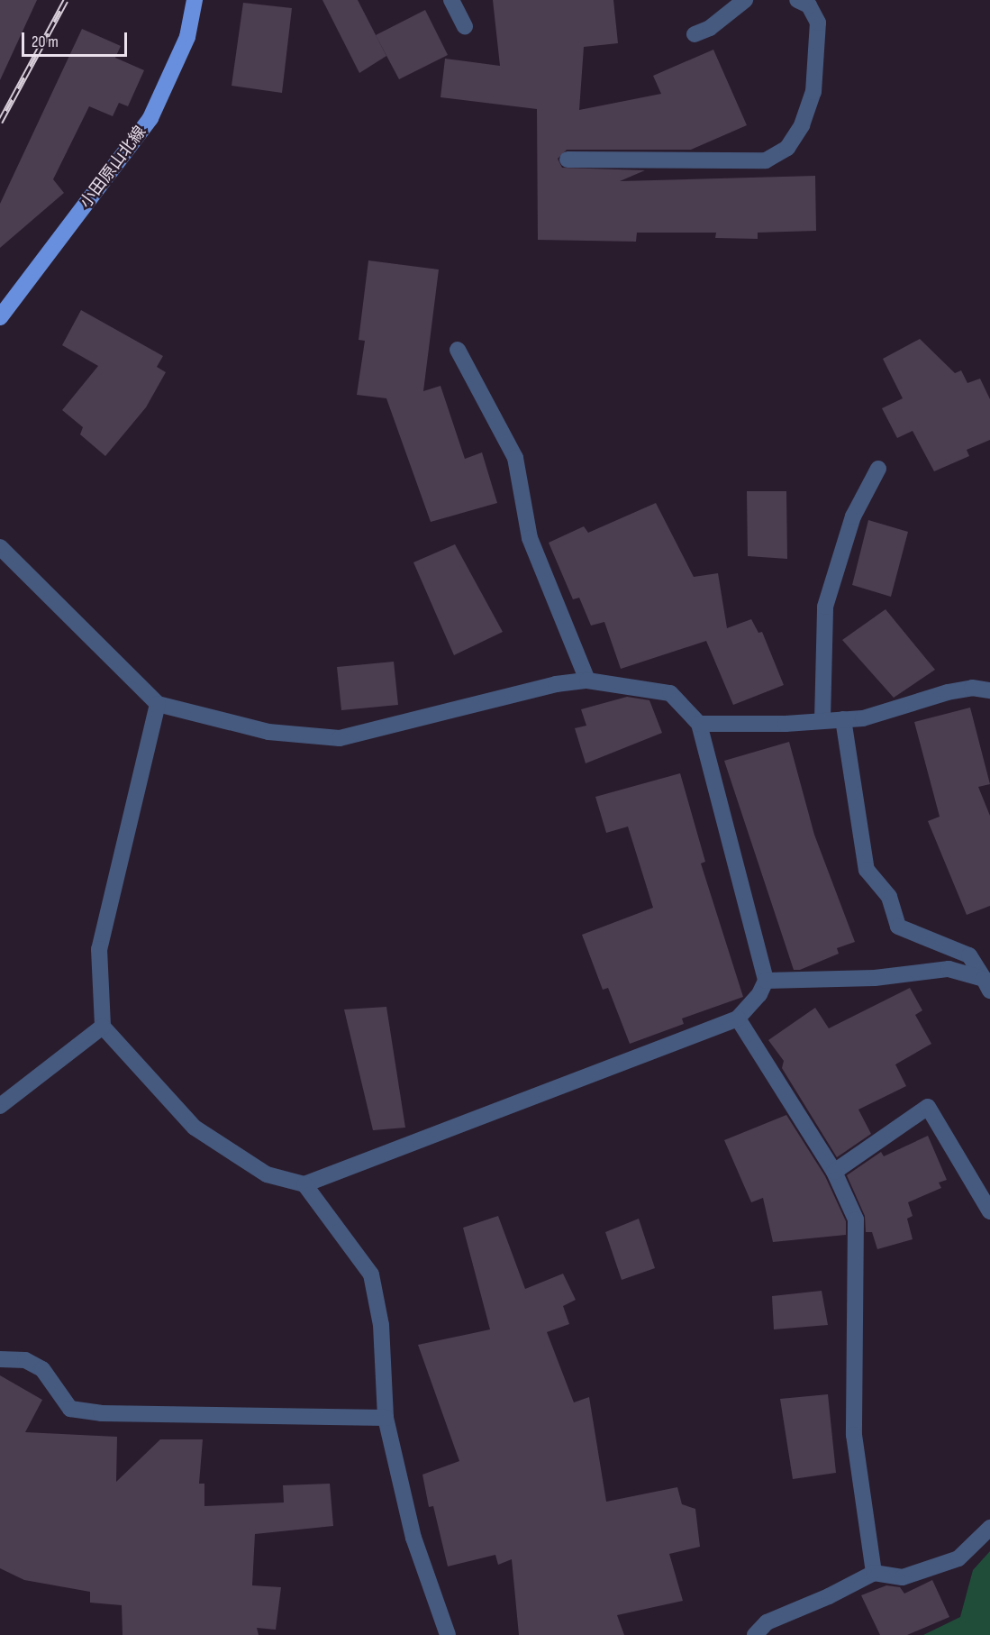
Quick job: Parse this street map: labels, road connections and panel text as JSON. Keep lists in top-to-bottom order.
{
  "streets": {
    "main road": ["小田原山北線"]
  },
  "scale_bar": "20 m"
}
